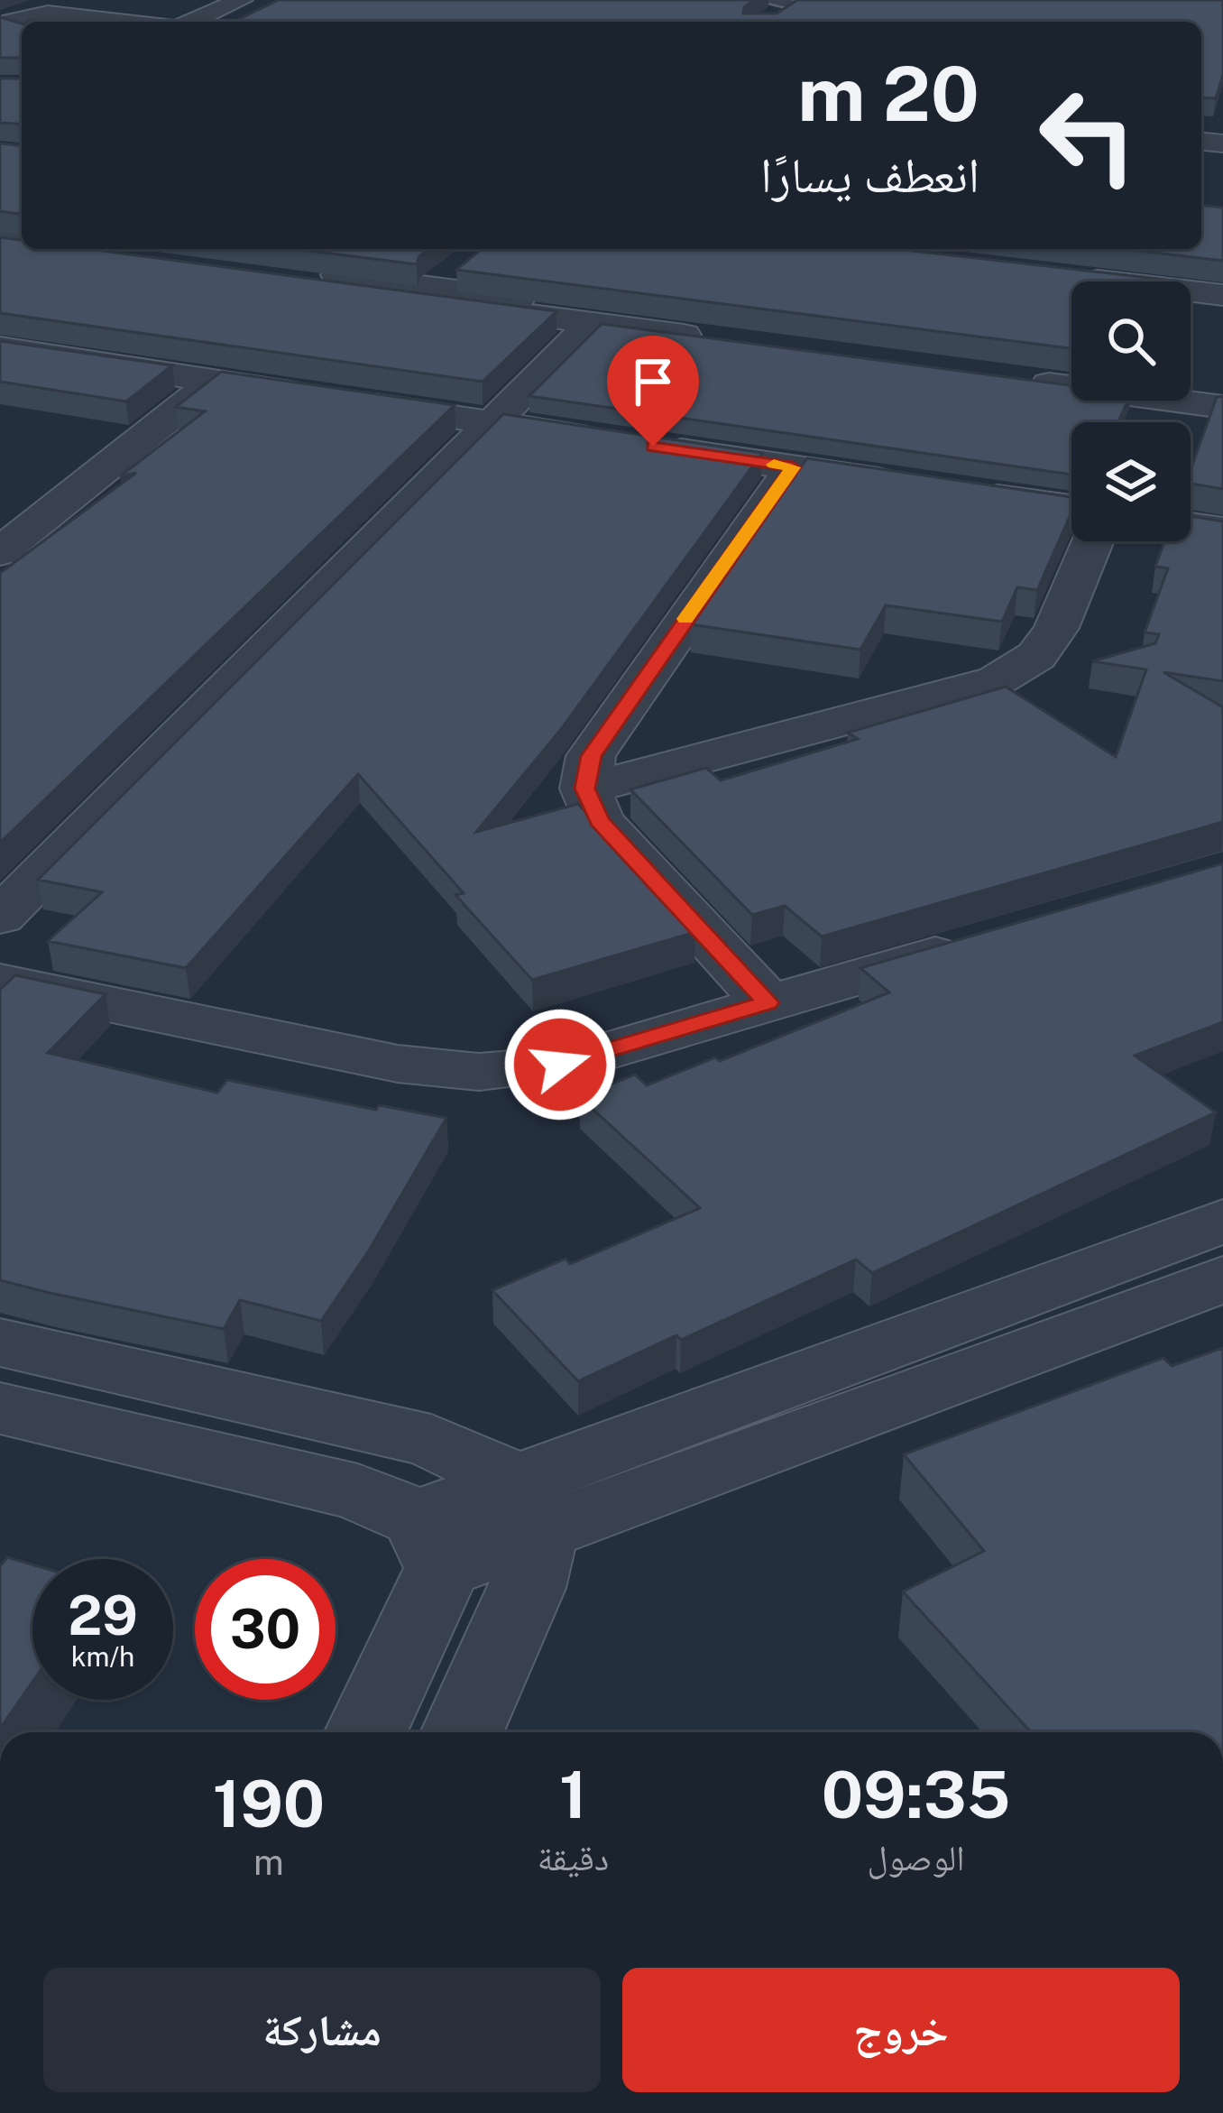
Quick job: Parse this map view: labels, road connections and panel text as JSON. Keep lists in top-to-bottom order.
{
  "page": {
    "turn": ["20 m", "انعطف يسارًا"],
    "speed": "29 km/h",
    "limit": "30",
    "eta": [
      "09:35",
      "الوصول",
      "1",
      "دقيقة",
      "190",
      "m"
    ],
    "buttons": ["خروج", "مشاركة"]
  }
}
